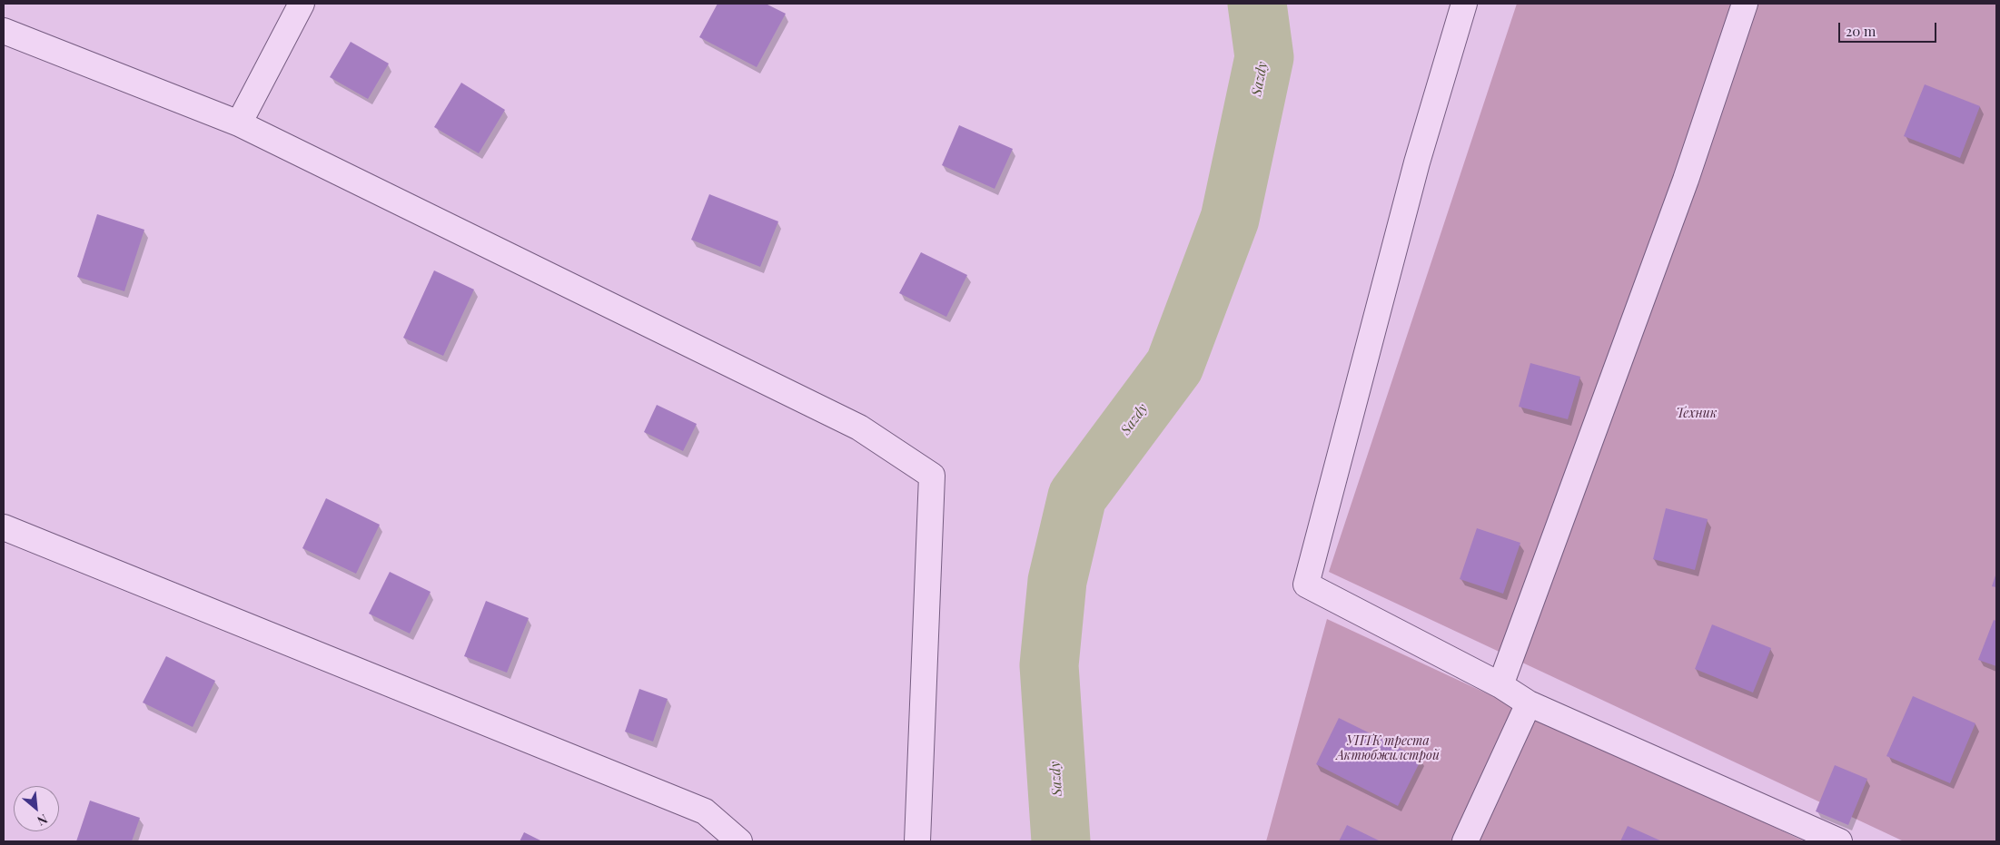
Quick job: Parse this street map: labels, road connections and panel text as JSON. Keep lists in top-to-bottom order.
{
  "water": ["Sazdy"],
  "parks": ["Техник", "УПТК треста Актюбжилстрой"],
  "scale_bar": "20 m",
  "north": "bottom right"
}
